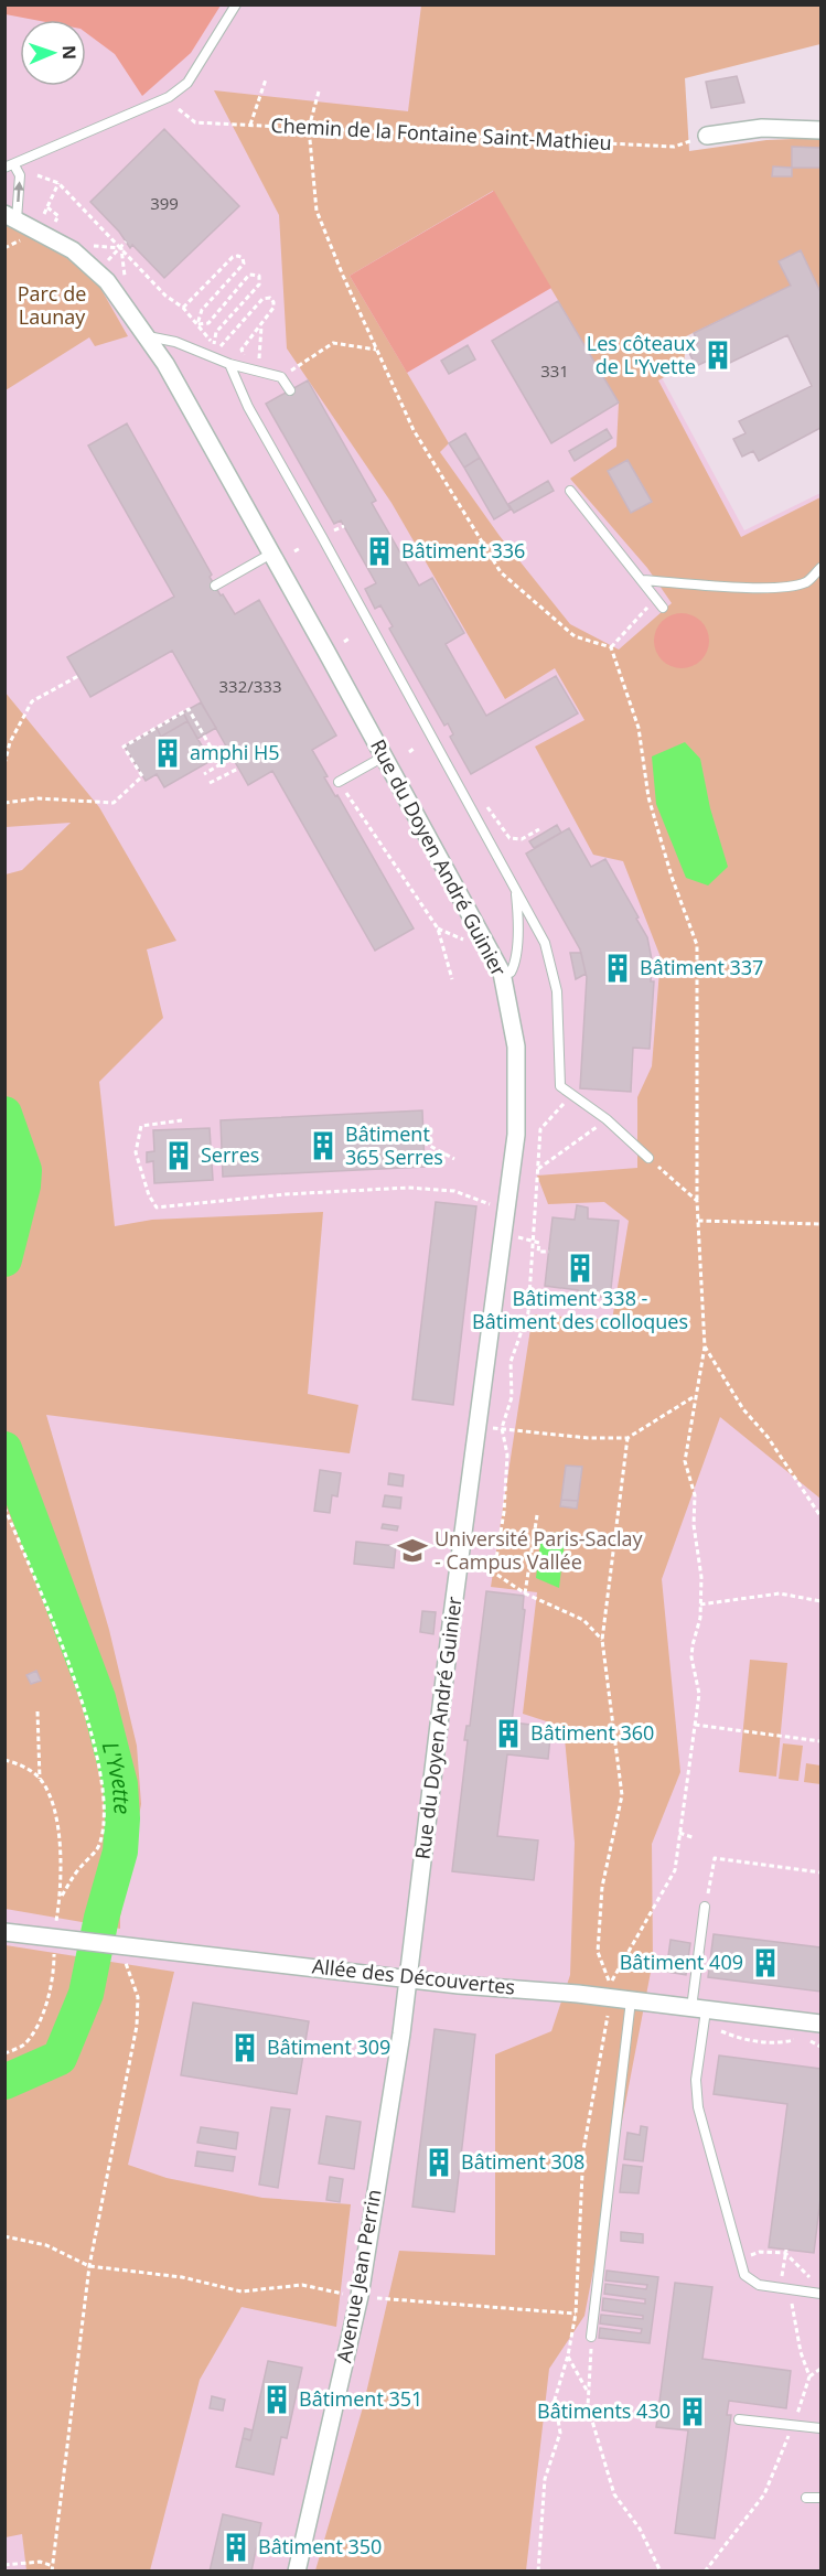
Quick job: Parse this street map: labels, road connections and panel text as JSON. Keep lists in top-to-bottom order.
{
  "streets": {
    "street": ["Rue du Doyen André Guinier", "Allée des Découvertes", "Avenue Jean Perrin"],
    "path": ["Chemin de la Fontaine Saint-Mathieu"]
  },
  "crossings": [
    ["Rue du Doyen André Guinier", "Allée des Découvertes"],
    ["Rue du Doyen André Guinier", "Avenue Jean Perrin"],
    ["Allée des Découvertes", "Avenue Jean Perrin"]
  ],
  "water": ["L'Yvette"],
  "parks": ["Parc de Launay"],
  "places": {
    "building": [
      "Les côteaux de L'Yvette",
      "Bâtiment 336",
      "amphi H5",
      "Bâtiment 337",
      "Bâtiment 365 Serres",
      "Serres",
      "Bâtiment 338 - Bâtiment des colloques",
      "Bâtiment 360",
      "Bâtiment 409",
      "Bâtiment 309",
      "Bâtiment 308",
      "Bâtiment 351",
      "Bâtiments 430",
      "Bâtiment 350"
    ],
    "school or university": ["Université Paris-Saclay - Campus Vallée"]
  },
  "house_numbers": ["399", "331", "332/333"],
  "north": "right"
}
